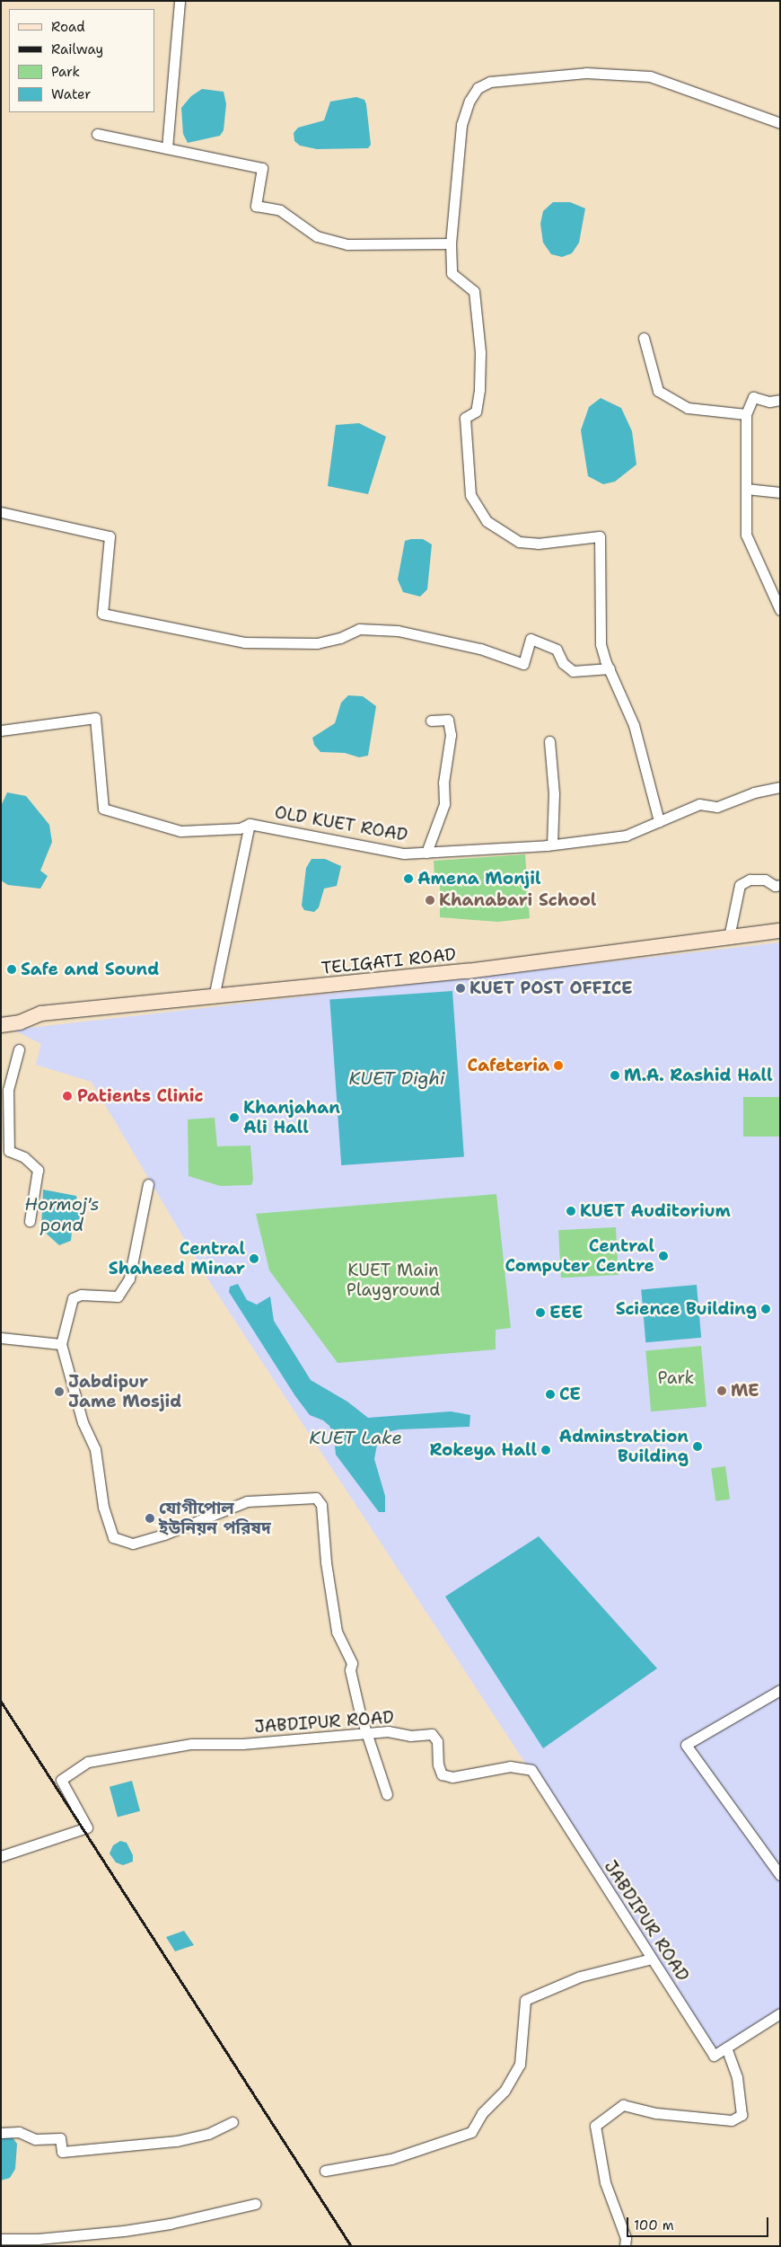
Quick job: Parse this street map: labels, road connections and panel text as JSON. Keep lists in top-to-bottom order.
{
  "streets": {
    "main road": ["TELIGATI ROAD"],
    "street": ["OLD KUET ROAD", "JABDIPUR ROAD"]
  },
  "water": ["KUET Dighi", "Hormoj's pond", "KUET Lake"],
  "parks": ["KUET Main Playground", "Park"],
  "places": [
    "Amena Monjil",
    "Khanabari School",
    "Safe and Sound",
    "KUET POST OFFICE",
    "Cafeteria",
    "M.A. Rashid Hall",
    "Patients Clinic",
    "Khanjahan Ali Hall",
    "KUET Auditorium",
    "Central Computer Centre",
    "Central Shaheed Minar",
    "Science Building",
    "EEE",
    "ME",
    "Jabdipur Jame Mosjid",
    "CE",
    "Adminstration Building",
    "Rokeya Hall",
    "যোগীপোল ইউনিয়ন পরিষদ"
  ],
  "legend": [
    "Road",
    "Railway",
    "Park",
    "Water"
  ],
  "scale_bar": "100 m"
}
